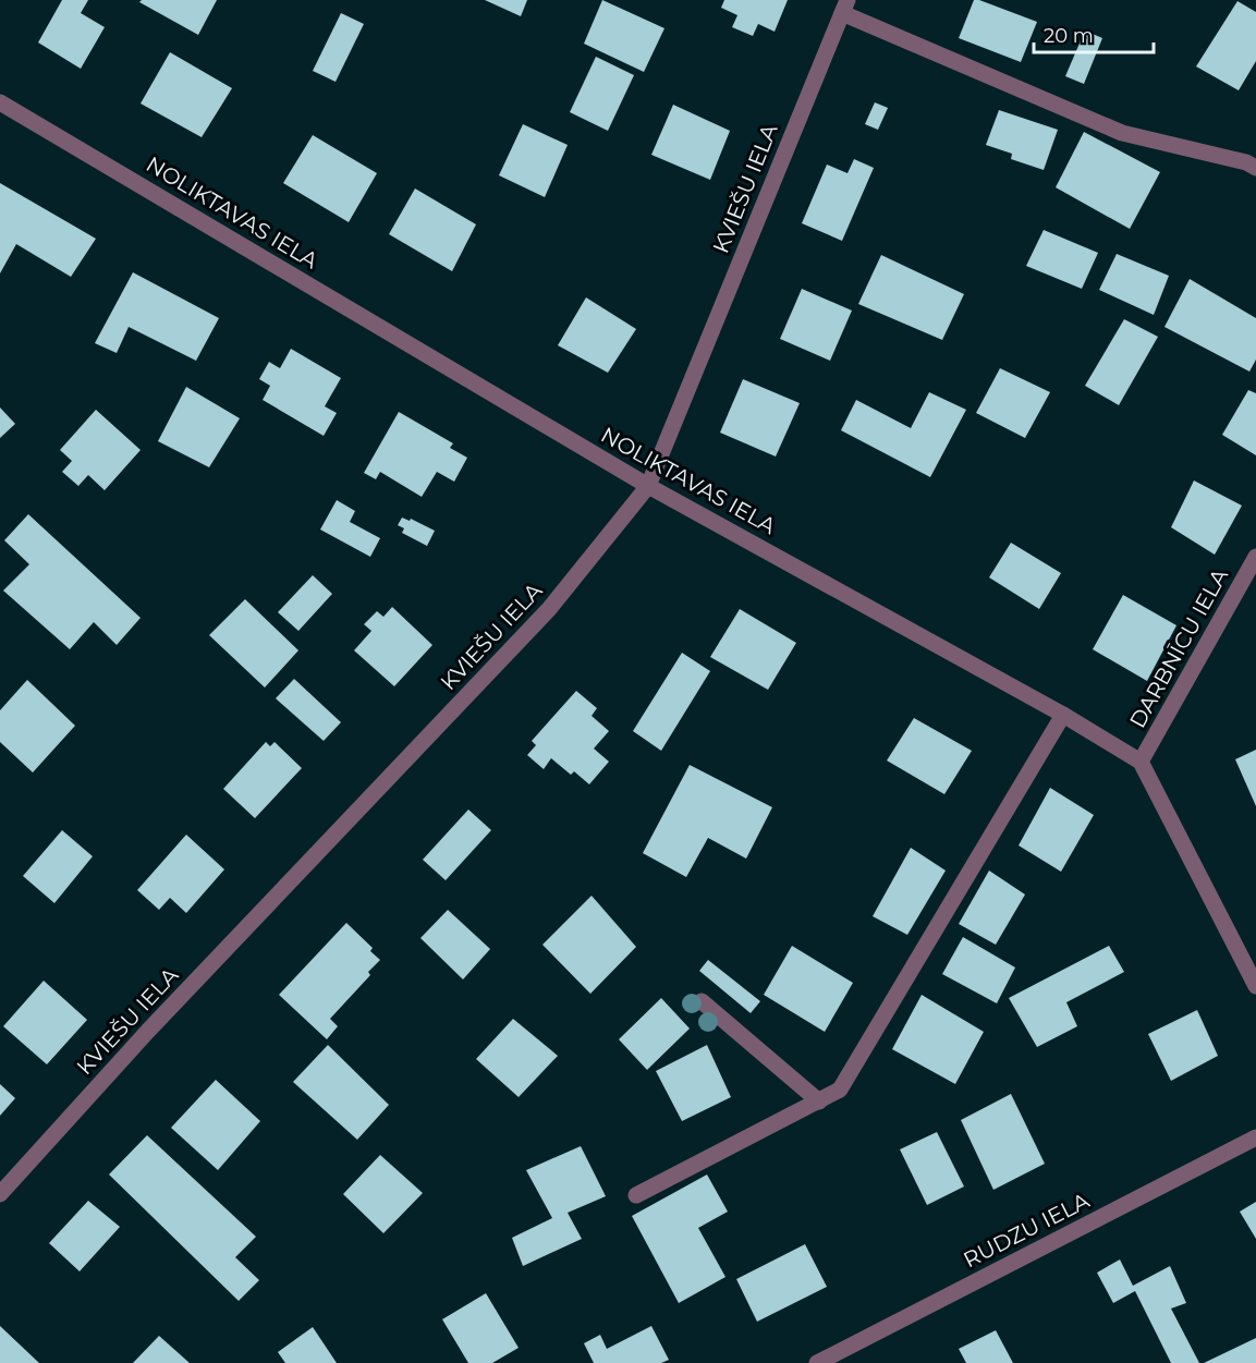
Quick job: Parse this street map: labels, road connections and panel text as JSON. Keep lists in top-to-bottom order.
{
  "streets": {
    "street": [
      "KVIEŠU IELA",
      "NOLIKTAVAS IELA",
      "DARBNĪCU IELA",
      "RUDZU IELA"
    ]
  },
  "crossings": [
    ["KVIEŠU IELA", "NOLIKTAVAS IELA"],
    ["NOLIKTAVAS IELA", "DARBNĪCU IELA"]
  ],
  "scale_bar": "20 m"
}
